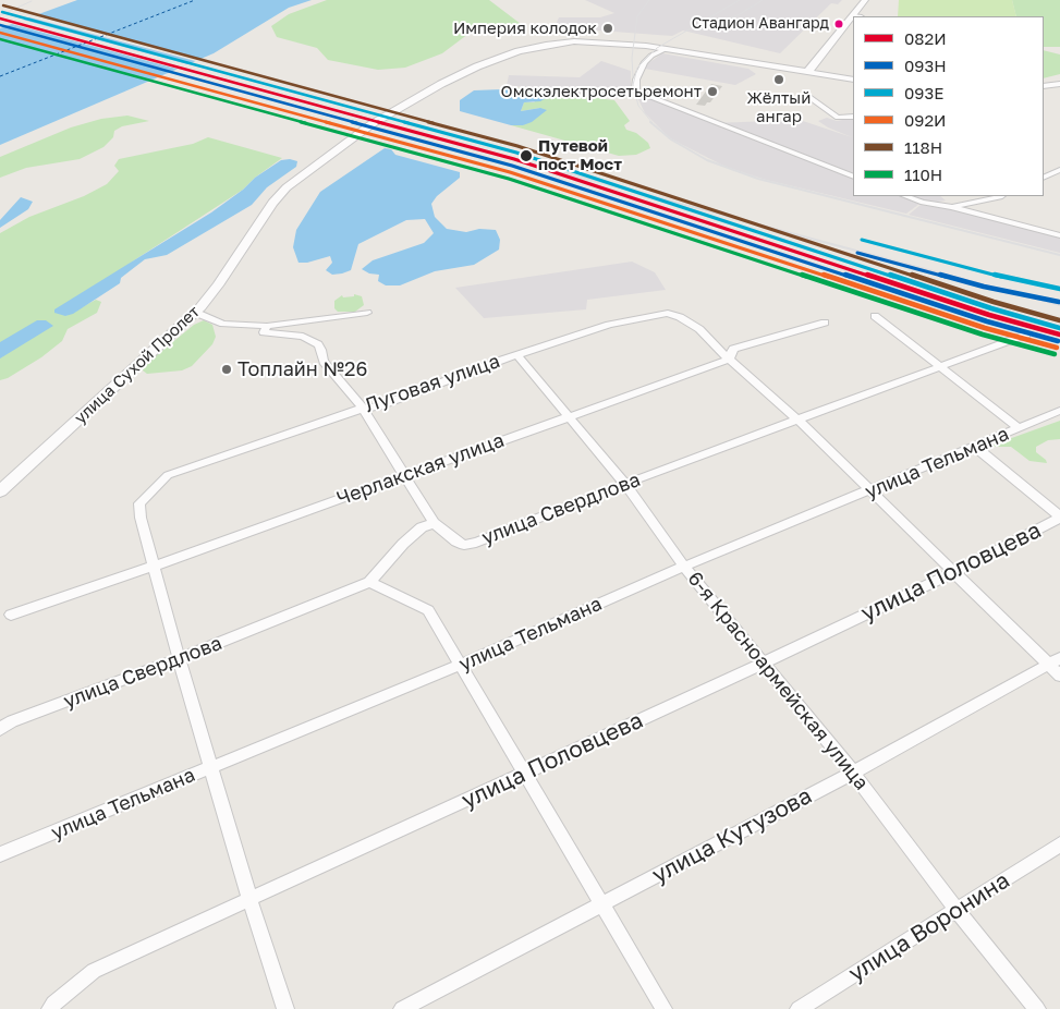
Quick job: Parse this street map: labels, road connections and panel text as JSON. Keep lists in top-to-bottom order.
{
  "streets": {
    "main road": ["улица Сухой Пролет"],
    "street": [
      "Луговая улица",
      "улица Тельмана",
      "Черлакская улица",
      "улица Свердлова",
      "улица Половцева",
      "6-я Красноармейская улица",
      "улица Кутузова",
      "улица Воронина"
    ]
  },
  "crossings": [
    ["Луговая улица", "Черлакская улица"],
    ["Луговая улица", "6-я Красноармейская улица"],
    ["улица Тельмана", "6-я Красноармейская улица"],
    ["Черлакская улица", "6-я Красноармейская улица"],
    ["улица Свердлова", "6-я Красноармейская улица"],
    ["улица Половцева", "6-я Красноармейская улица"],
    ["6-я Красноармейская улица", "улица Кутузова"],
    ["6-я Красноармейская улица", "улица Воронина"]
  ],
  "places": [
    "Стадион Авангард",
    "Империя колодок",
    "Жёлтый ангар",
    "Омскэлектросетьремонт",
    "Путевой пост Мост",
    "Топлайн №26"
  ],
  "lines": [
    "transit line 118Н",
    "transit line 093Е",
    "transit line 082И",
    "transit line 093Н",
    "transit line 092И",
    "transit line 110Н"
  ],
  "legend": [
    "082И",
    "093Н",
    "093Е",
    "092И",
    "118Н",
    "110Н"
  ]
}
